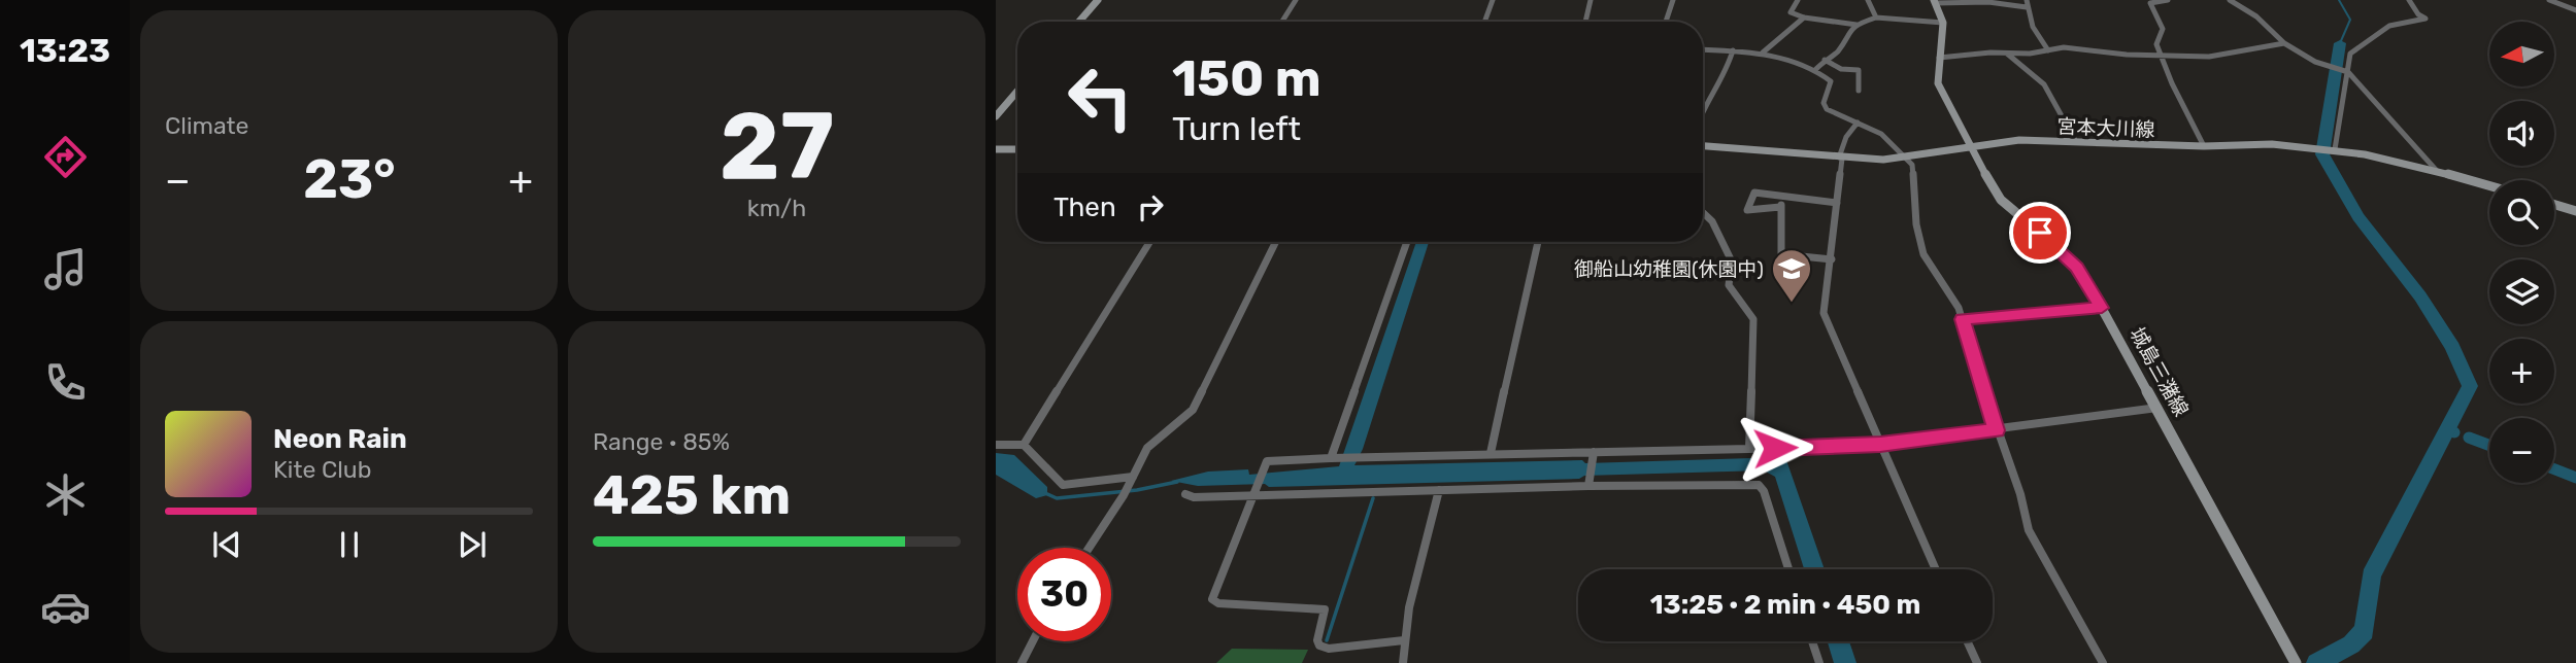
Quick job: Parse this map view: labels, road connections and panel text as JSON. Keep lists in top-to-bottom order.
{
  "streets": {
    "main road": ["宮本大川線", "城島三潴線"]
  },
  "crossings": [
    ["宮本大川線", "城島三潴線"]
  ],
  "places": {
    "school or university": ["御船山幼稚園(休園中)"]
  },
  "north": "left",
  "page": {
    "tabs": "13:23",
    "tile": [
      "Climate",
      ["27", "km/h"],
      ["Range · 85%", "425 km"]
    ],
    "map_buttons": ["+", "−"],
    "turn": ["150 m", "Turn left"],
    "heat": ["−", "23°", "+"],
    "then": "Then",
    "song": ["Neon Rain", "Kite Club"],
    "limit": "30",
    "trip": "13:25 · 2 min · 450 m"
  }
}
